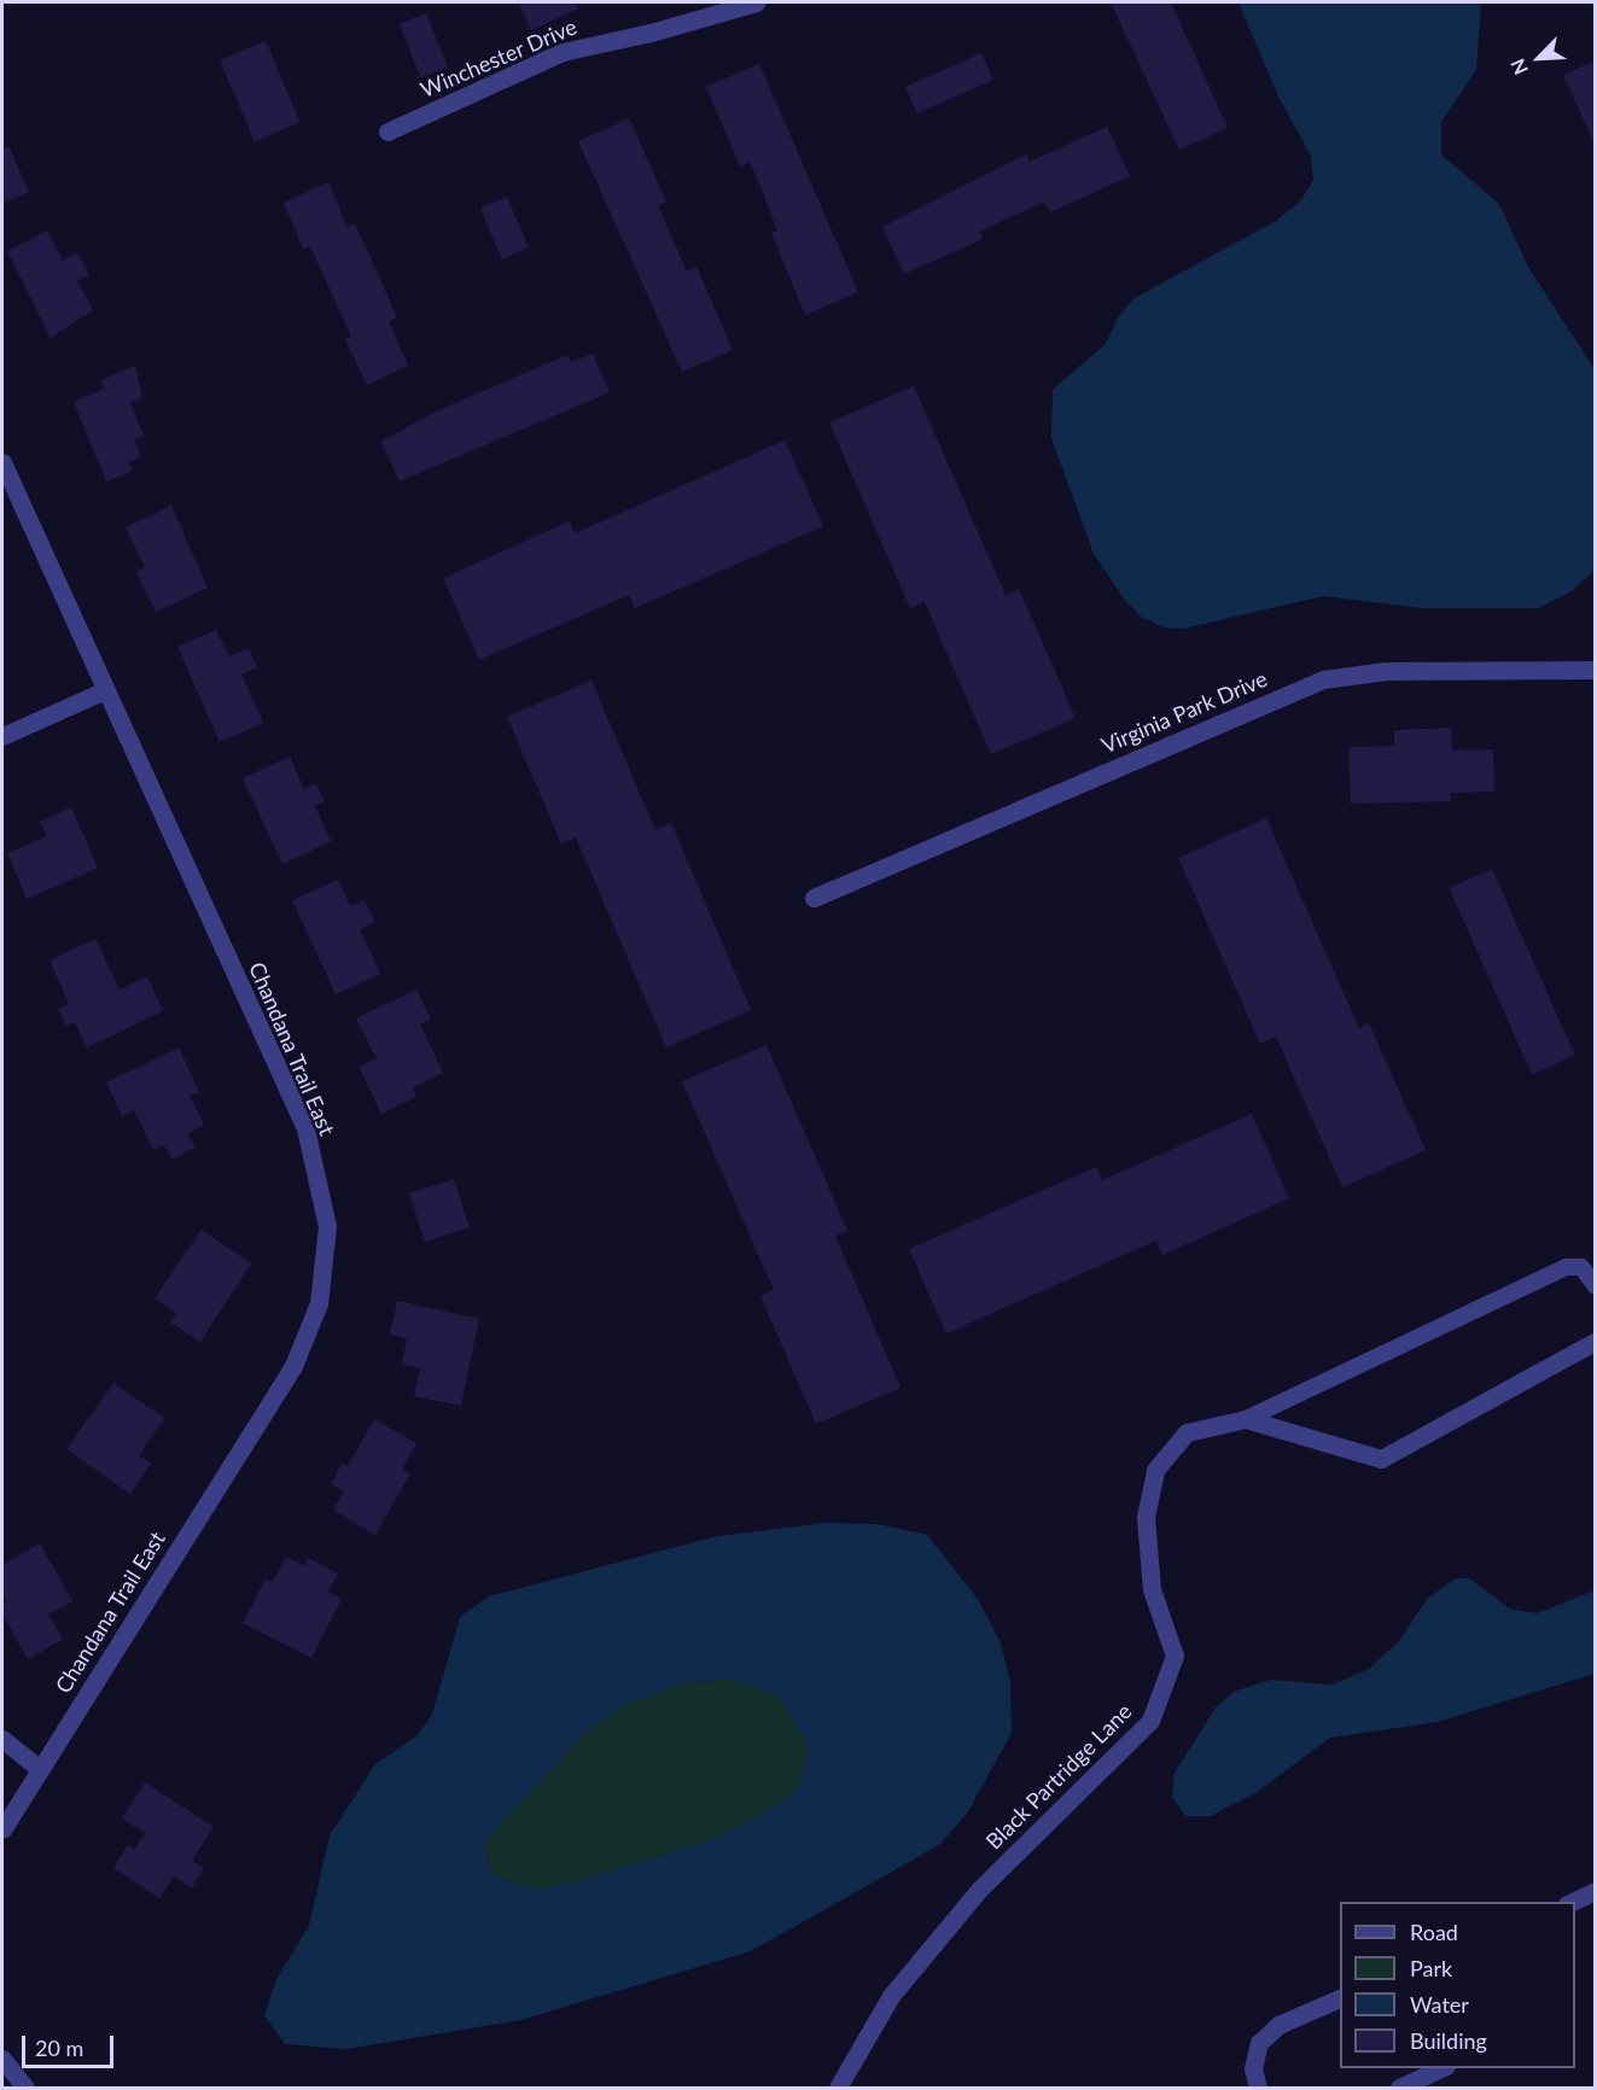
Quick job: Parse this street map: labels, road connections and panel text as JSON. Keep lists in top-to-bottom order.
{
  "streets": {
    "street": [
      "Winchester Drive",
      "Virginia Park Drive",
      "Chandana Trail East",
      "Black Partridge Lane"
    ]
  },
  "legend": [
    "Road",
    "Park",
    "Water",
    "Building"
  ],
  "scale_bar": "20 m",
  "north": "bottom left"
}
